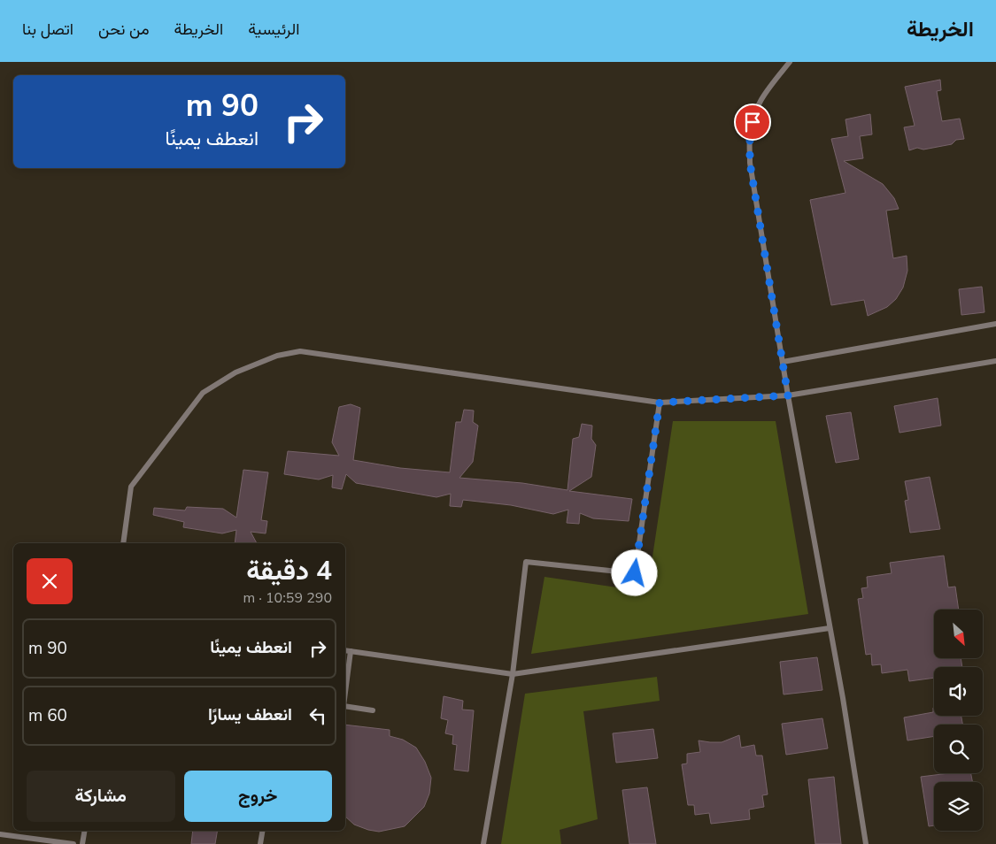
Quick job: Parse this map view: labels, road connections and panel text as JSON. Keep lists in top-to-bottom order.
{
  "north": "bottom right",
  "page": {
    "header": "الخريطة",
    "nav": [
      "الرئيسية",
      "الخريطة",
      "من نحن",
      "اتصل بنا"
    ],
    "turn": ["90 m", "انعطف يمينًا"],
    "heading": ["4 دقيقة", "290 m · 10:59"],
    "list": [
      {
        "name": "انعطف يمينًا",
        "value": "90 m"
      },
      {
        "name": "انعطف يسارًا",
        "value": "60 m"
      }
    ],
    "buttons": ["خروج", "مشاركة"]
  }
}
